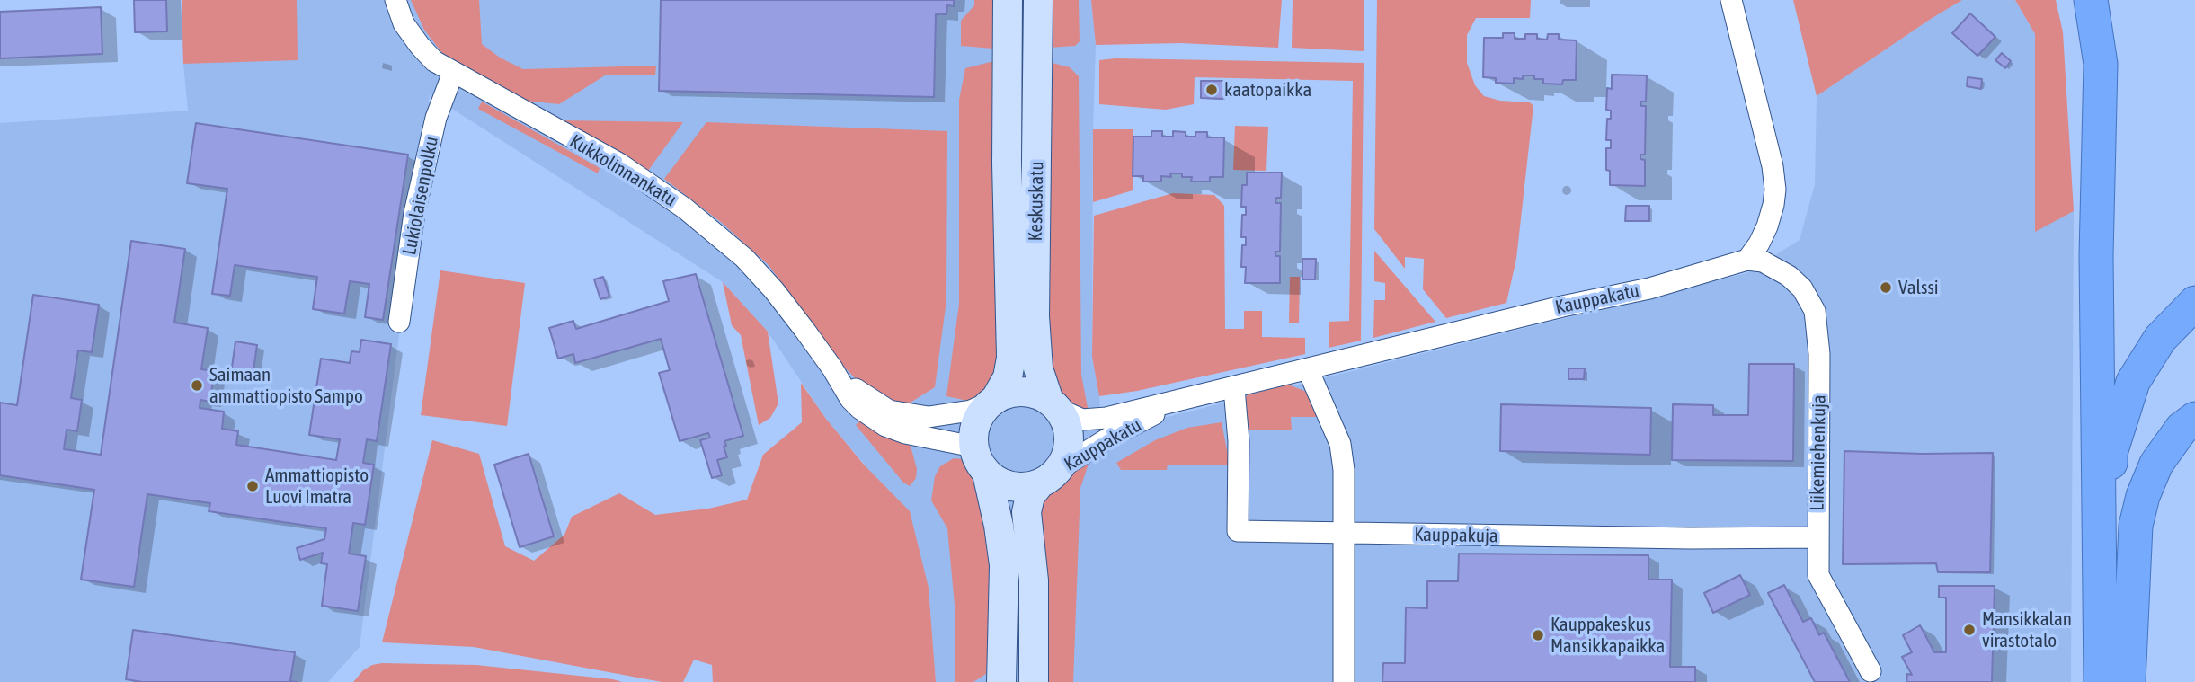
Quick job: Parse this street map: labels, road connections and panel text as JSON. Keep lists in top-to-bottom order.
{
  "streets": {
    "main road": ["Keskuskatu"],
    "street": [
      "Kukkolinnankatu",
      "Lukiolaisenpolku",
      "Kauppakatu",
      "Liikemiehenkuja",
      "Kauppakuja"
    ]
  },
  "crossings": [
    ["Kukkolinnankatu", "Lukiolaisenpolku"],
    ["Kukkolinnankatu", "Keskuskatu"],
    ["Kukkolinnankatu", "Kauppakatu"],
    ["Keskuskatu", "Kauppakatu"],
    ["Kauppakatu", "Liikemiehenkuja"],
    ["Kauppakatu", "Kauppakuja"],
    ["Liikemiehenkuja", "Kauppakuja"]
  ],
  "places": [
    "kaatopaikka",
    "Valssi",
    "Saimaan ammattiopisto Sampo",
    "Ammattiopisto Luovi Imatra",
    "Mansikkalan virastotalo",
    "Kauppakeskus Mansikkapaikka"
  ]
}
